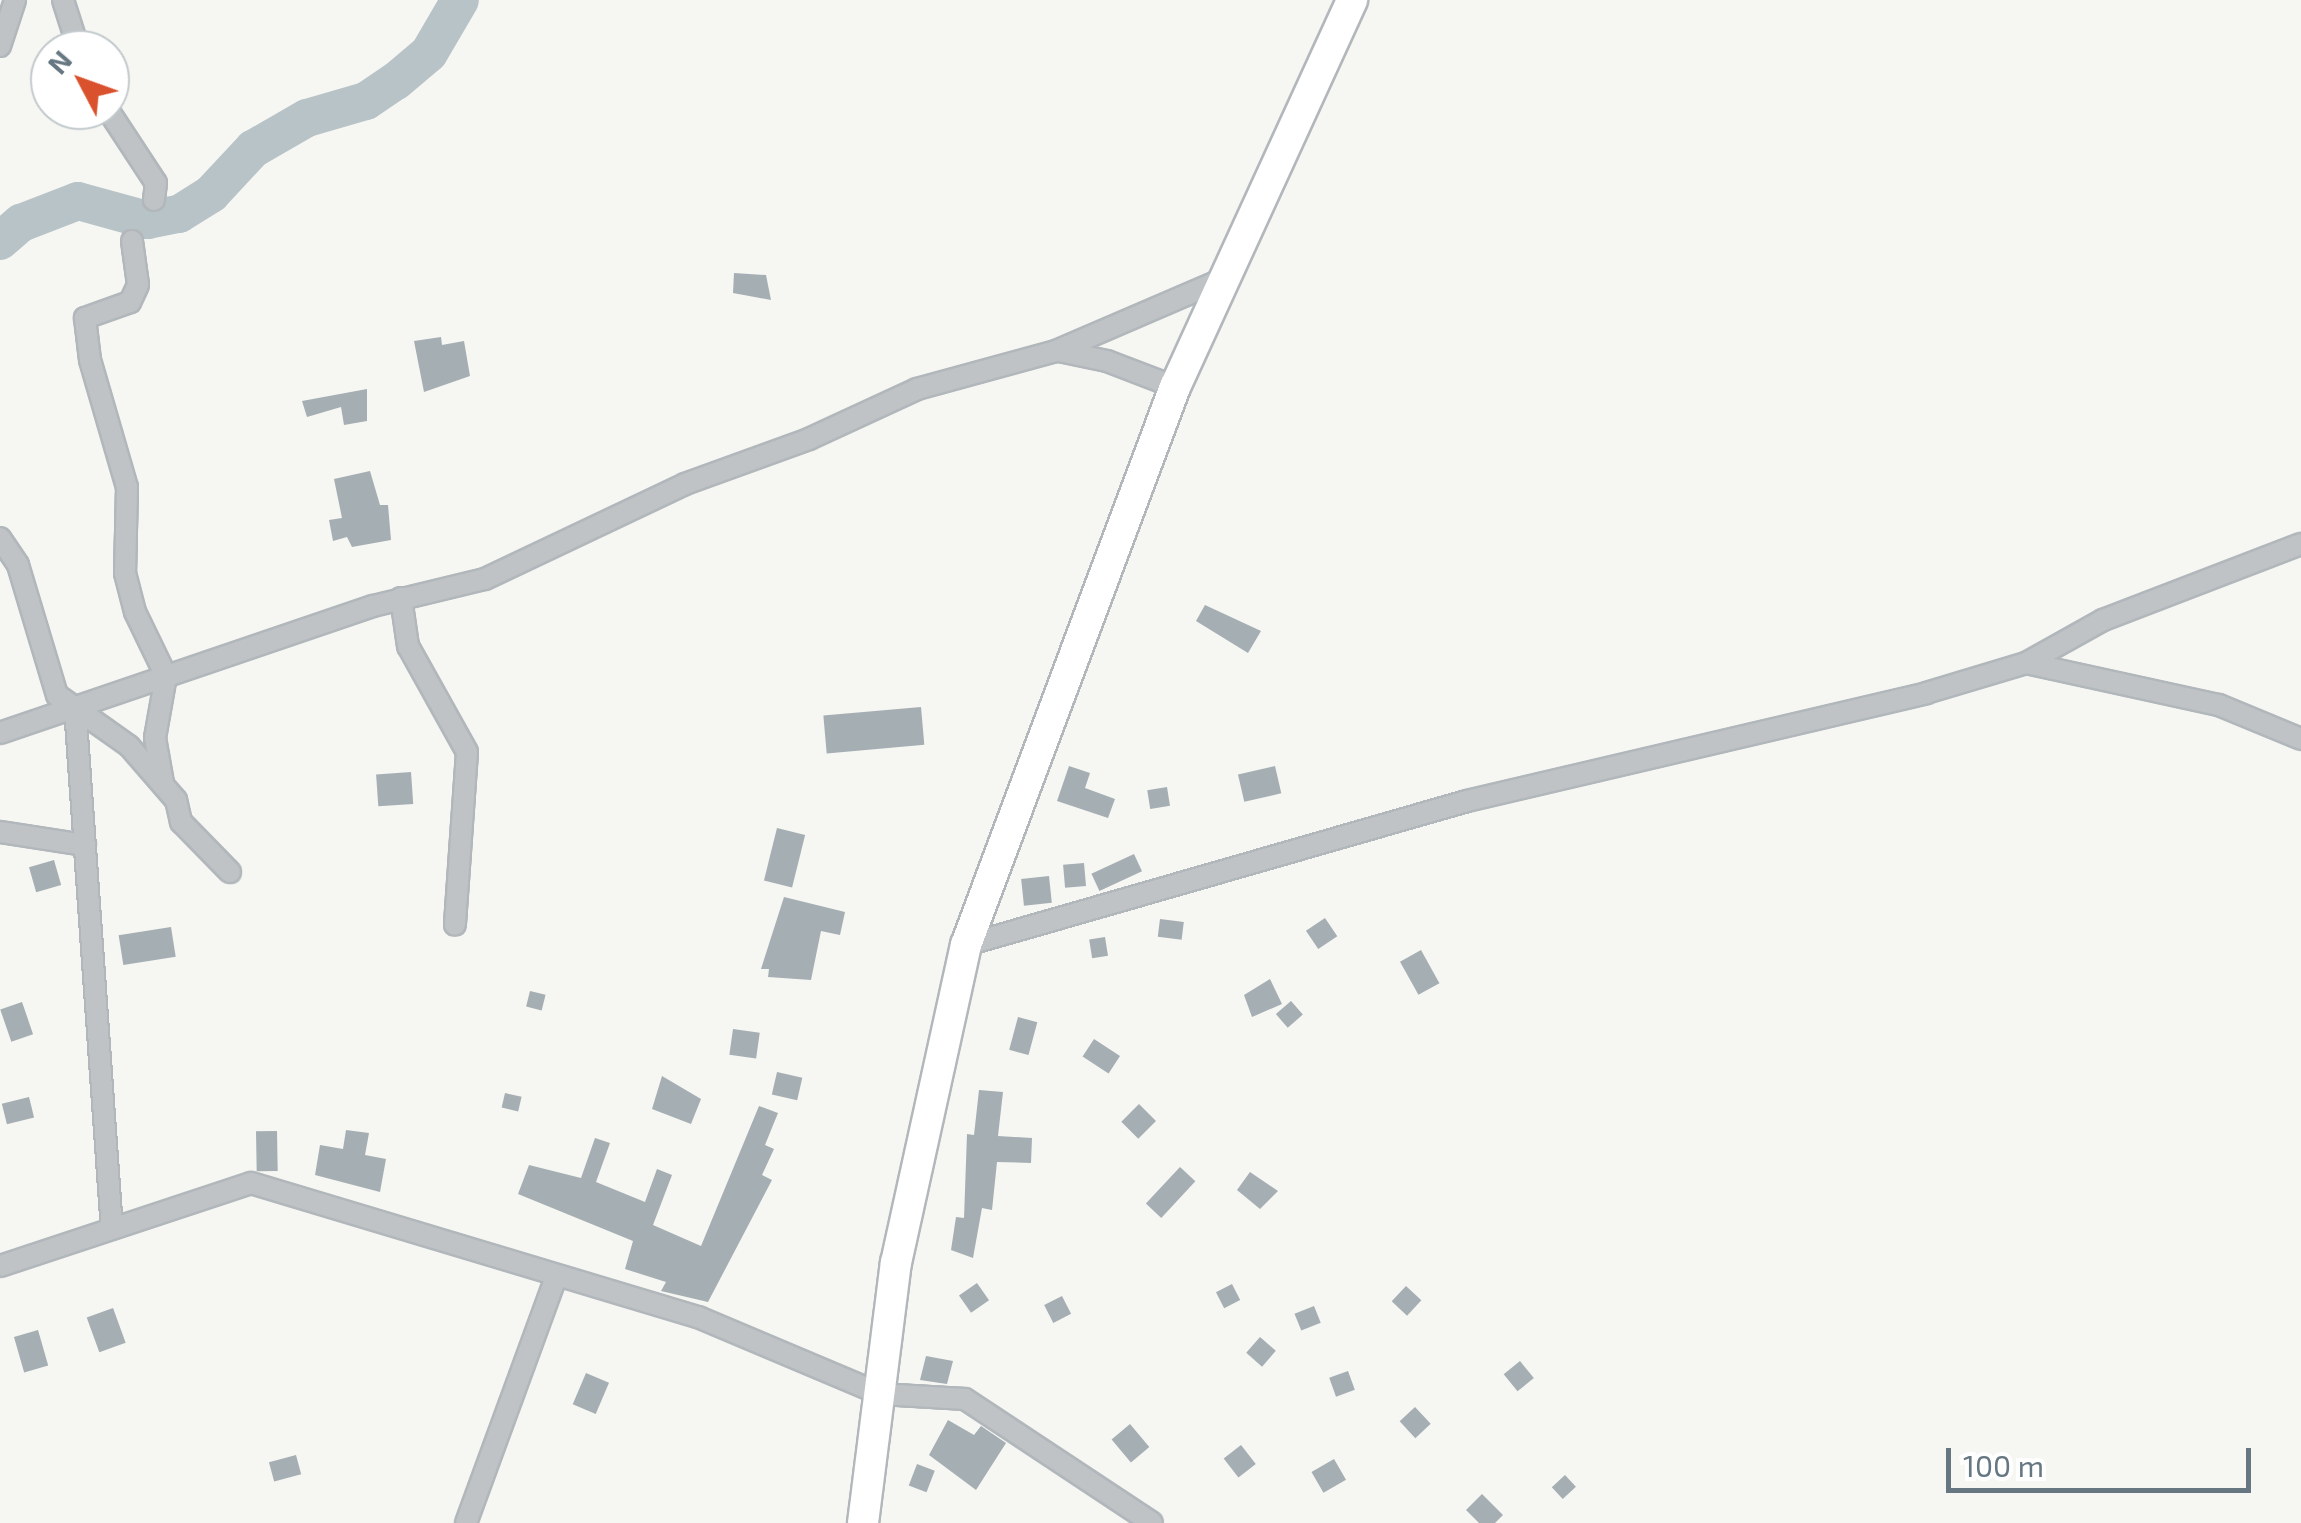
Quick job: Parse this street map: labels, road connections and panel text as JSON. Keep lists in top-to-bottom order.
{
  "scale_bar": "100 m",
  "north": "top left"
}
